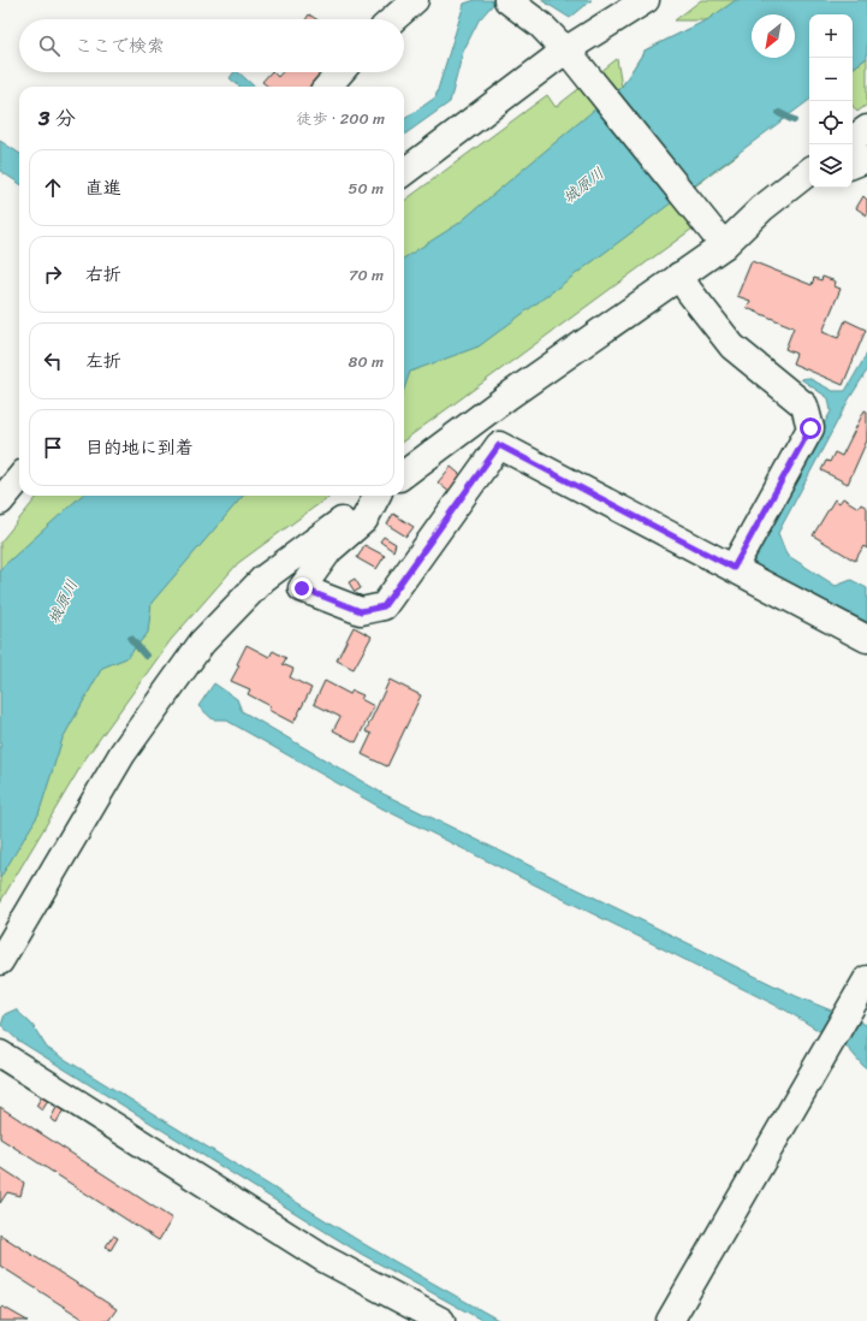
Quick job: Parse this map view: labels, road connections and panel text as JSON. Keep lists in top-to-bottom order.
{
  "water": ["城原川"],
  "north": "bottom left",
  "page": {
    "map_buttons": ["+", "−"],
    "search": "ここで検索",
    "heading": ["3 分", "徒歩 · 200 m"],
    "list": [
      ["直進", "50 m"],
      ["右折", "70 m"],
      ["左折", "80 m"],
      "目的地に到着"
    ]
  }
}
